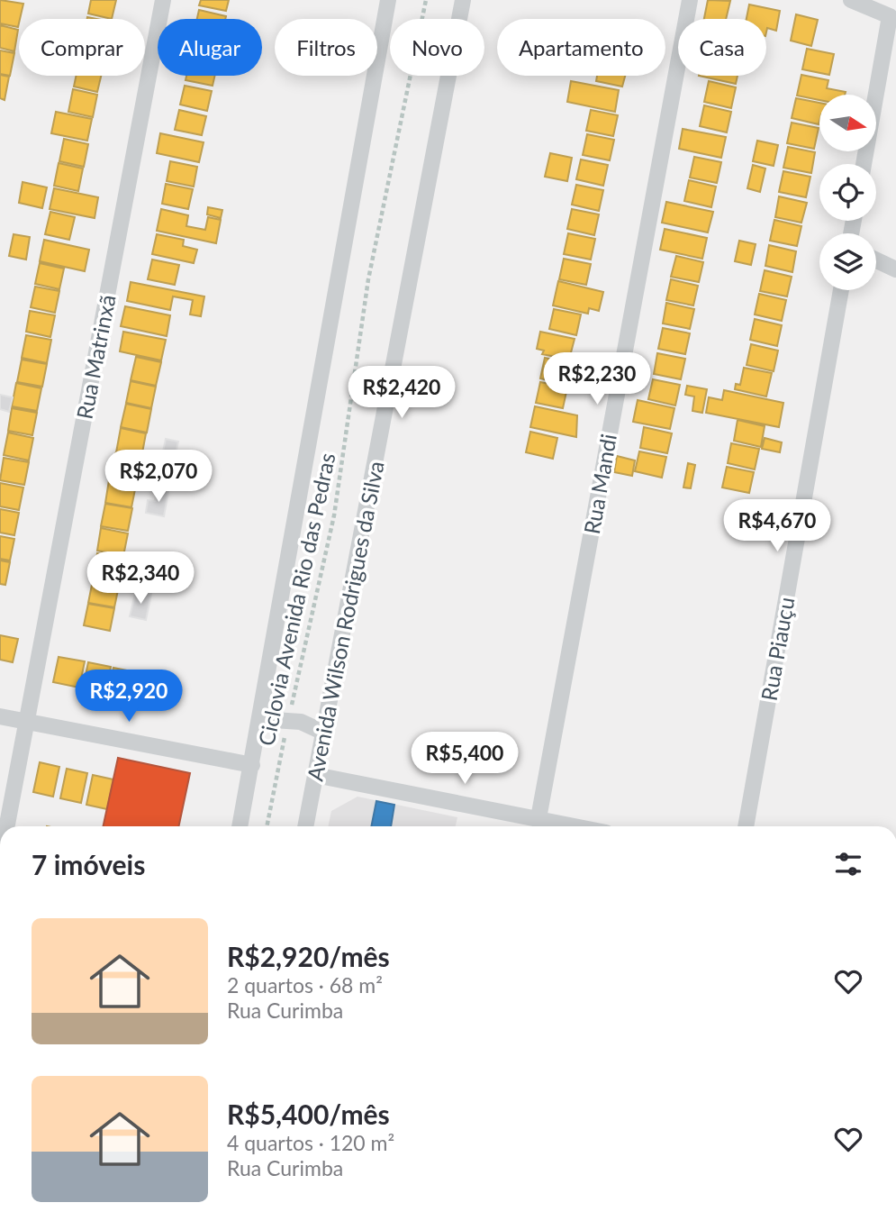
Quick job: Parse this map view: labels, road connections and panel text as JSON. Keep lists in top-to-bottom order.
{
  "streets": {
    "street": [
      "Rua Matrinxã",
      "Rua Mandi",
      "Avenida Wilson Rodrigues da Silva",
      "Rua Piauçu"
    ],
    "path": ["Ciclovia Avenida Rio das Pedras"]
  },
  "north": "right",
  "page": {
    "chip": [
      "Comprar",
      "Alugar",
      "Filtros",
      "Novo",
      "Apartamento",
      "Casa"
    ],
    "price": [
      "R$2,230",
      "R$2,420",
      "R$2,070",
      "R$4,670",
      "R$2,340",
      "R$2,920",
      "R$5,400"
    ],
    "heading": "7 imóveis",
    "list": [
      {
        "name": "R$2,920/mês",
        "note": "2 quartos · 68 m² · Rua Curimba"
      },
      {
        "name": "R$5,400/mês",
        "note": "4 quartos · 120 m² · Rua Curimba"
      }
    ]
  }
}
